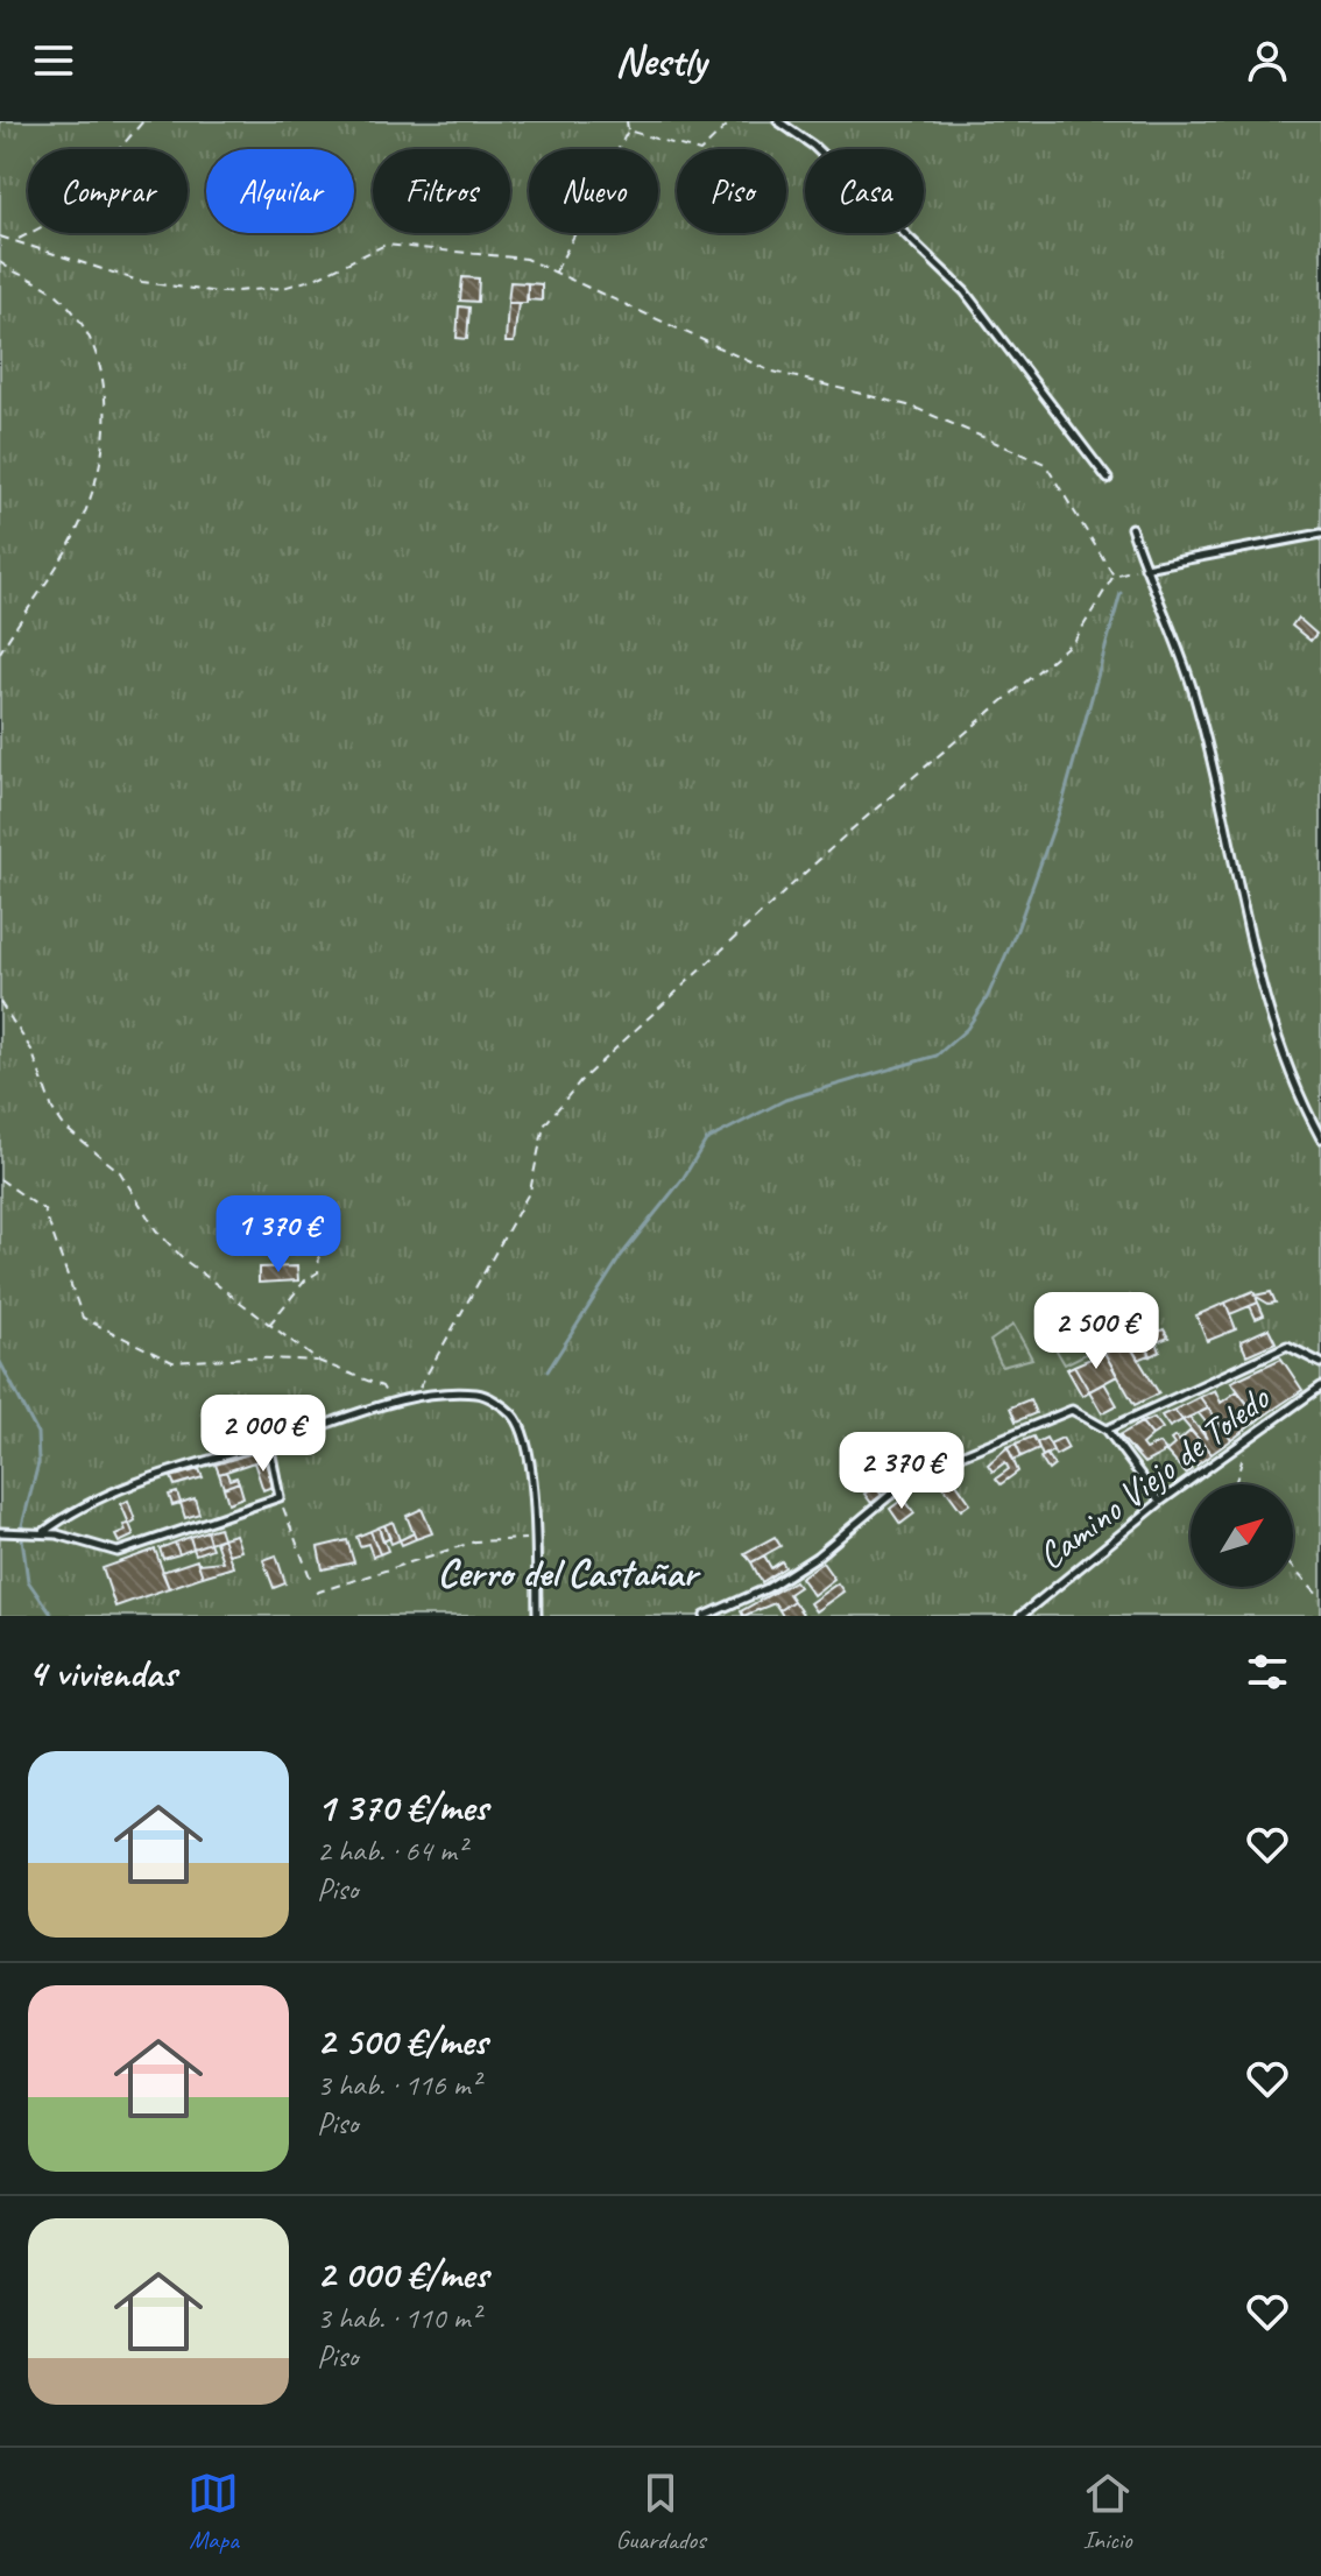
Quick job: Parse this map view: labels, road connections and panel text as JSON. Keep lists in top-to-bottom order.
{
  "streets": {
    "lane": ["Camino Viejo de Toledo"]
  },
  "districts": ["Cerro del Castañar"],
  "north": "top right",
  "page": {
    "header": "Nestly",
    "chip": [
      "Comprar",
      "Alquilar",
      "Filtros",
      "Nuevo",
      "Piso",
      "Casa"
    ],
    "price": [
      "1 370 €",
      "2 500 €",
      "2 000 €",
      "2 370 €"
    ],
    "heading": "4 viviendas",
    "list": [
      {
        "name": "1 370 €/mes",
        "note": "2 hab. · 64 m² · Piso"
      },
      {
        "name": "2 500 €/mes",
        "note": "3 hab. · 116 m² · Piso"
      },
      {
        "name": "2 000 €/mes",
        "note": "3 hab. · 110 m² · Piso"
      }
    ],
    "tabs": ["Mapa", "Guardados", "Inicio"]
  }
}
